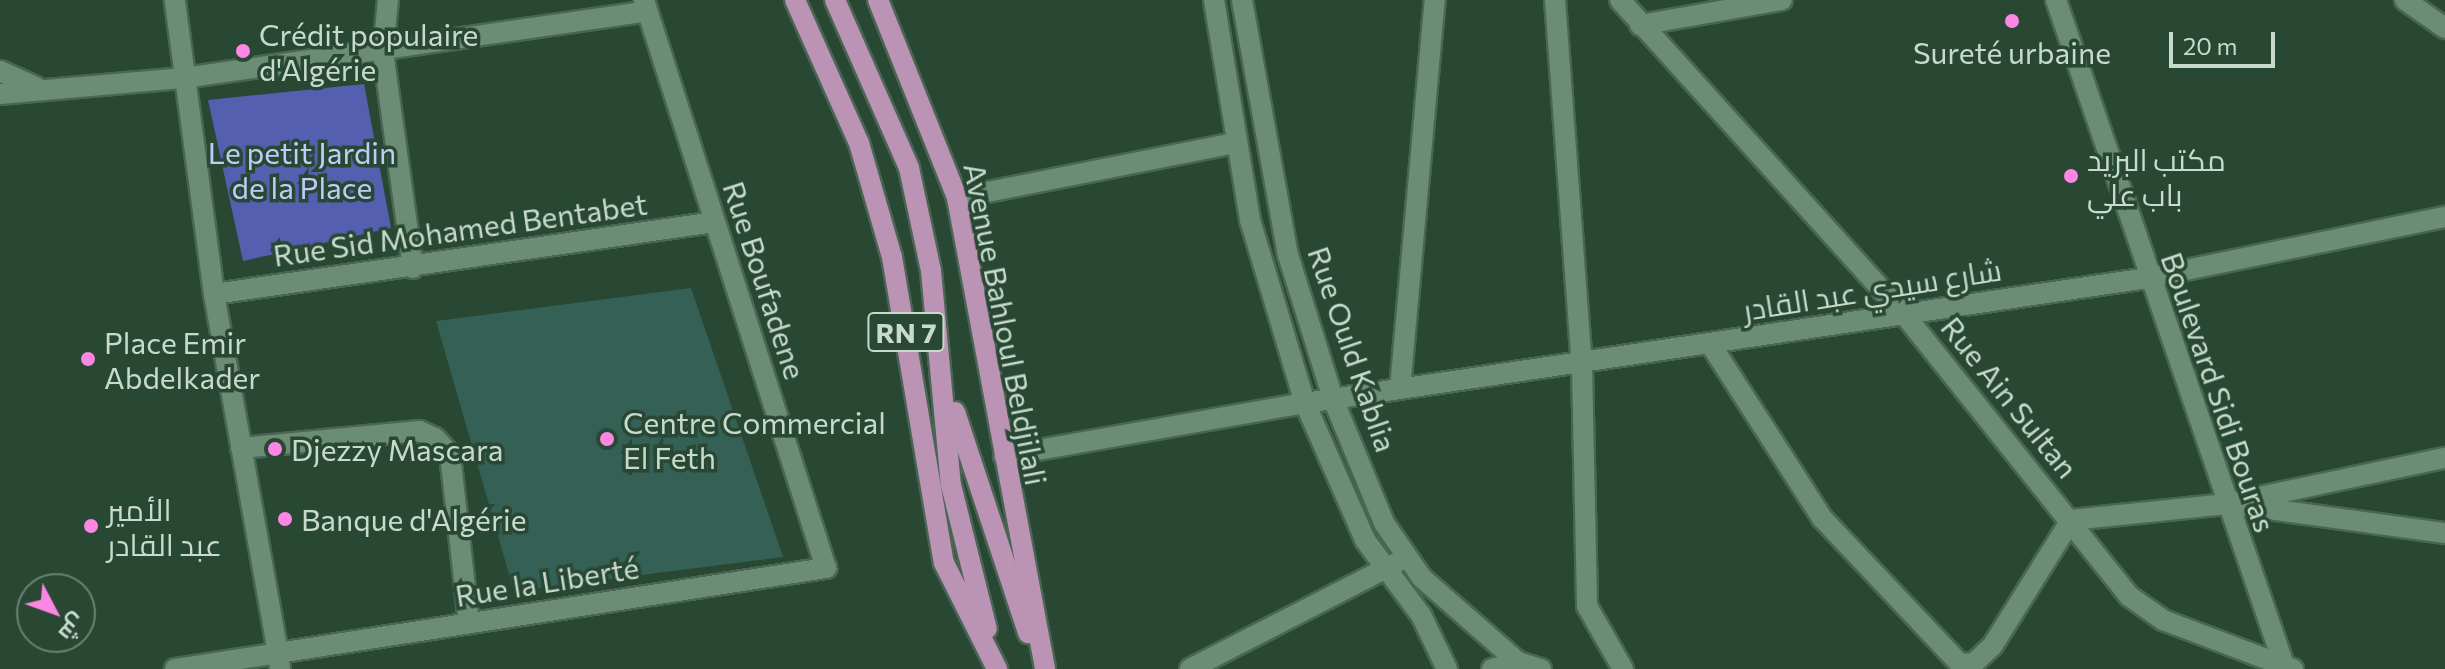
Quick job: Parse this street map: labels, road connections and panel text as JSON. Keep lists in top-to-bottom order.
{
  "streets": {
    "main road": ["Avenue Bahloul Beldjilali", "RN 7"],
    "street": [
      "Rue Sid Mohamed Bentabet",
      "Rue Boufadene",
      "شارع سيدي عبد القادر",
      "Rue Ould Kablia",
      "Boulevard Sidi Bouras",
      "Rue Ain Sultan",
      "Rue la Liberté"
    ]
  },
  "crossings": [
    ["Rue Sid Mohamed Bentabet", "Rue Boufadene"],
    ["Rue Boufadene", "Rue la Liberté"],
    ["شارع سيدي عبد القادر", "Avenue Bahloul Beldjilali"],
    ["شارع سيدي عبد القادر", "Rue Ould Kablia"],
    ["شارع سيدي عبد القادر", "Boulevard Sidi Bouras"],
    ["شارع سيدي عبد القادر", "Rue Ain Sultan"],
    ["Avenue Bahloul Beldjilali", "RN 7"],
    ["Boulevard Sidi Bouras", "Rue Ain Sultan"]
  ],
  "parks": ["Le petit Jardin de la Place"],
  "places": [
    "Sureté urbaine",
    "Crédit populaire d'Algérie",
    "مكتب البريد باب علي",
    "Place Emir Abdelkader",
    "Centre Commercial El Feth",
    "Djezzy Mascara",
    "Banque d'Algérie",
    "الأمير عبد القادر"
  ],
  "scale_bar": "20 m",
  "north": "bottom right"
}
